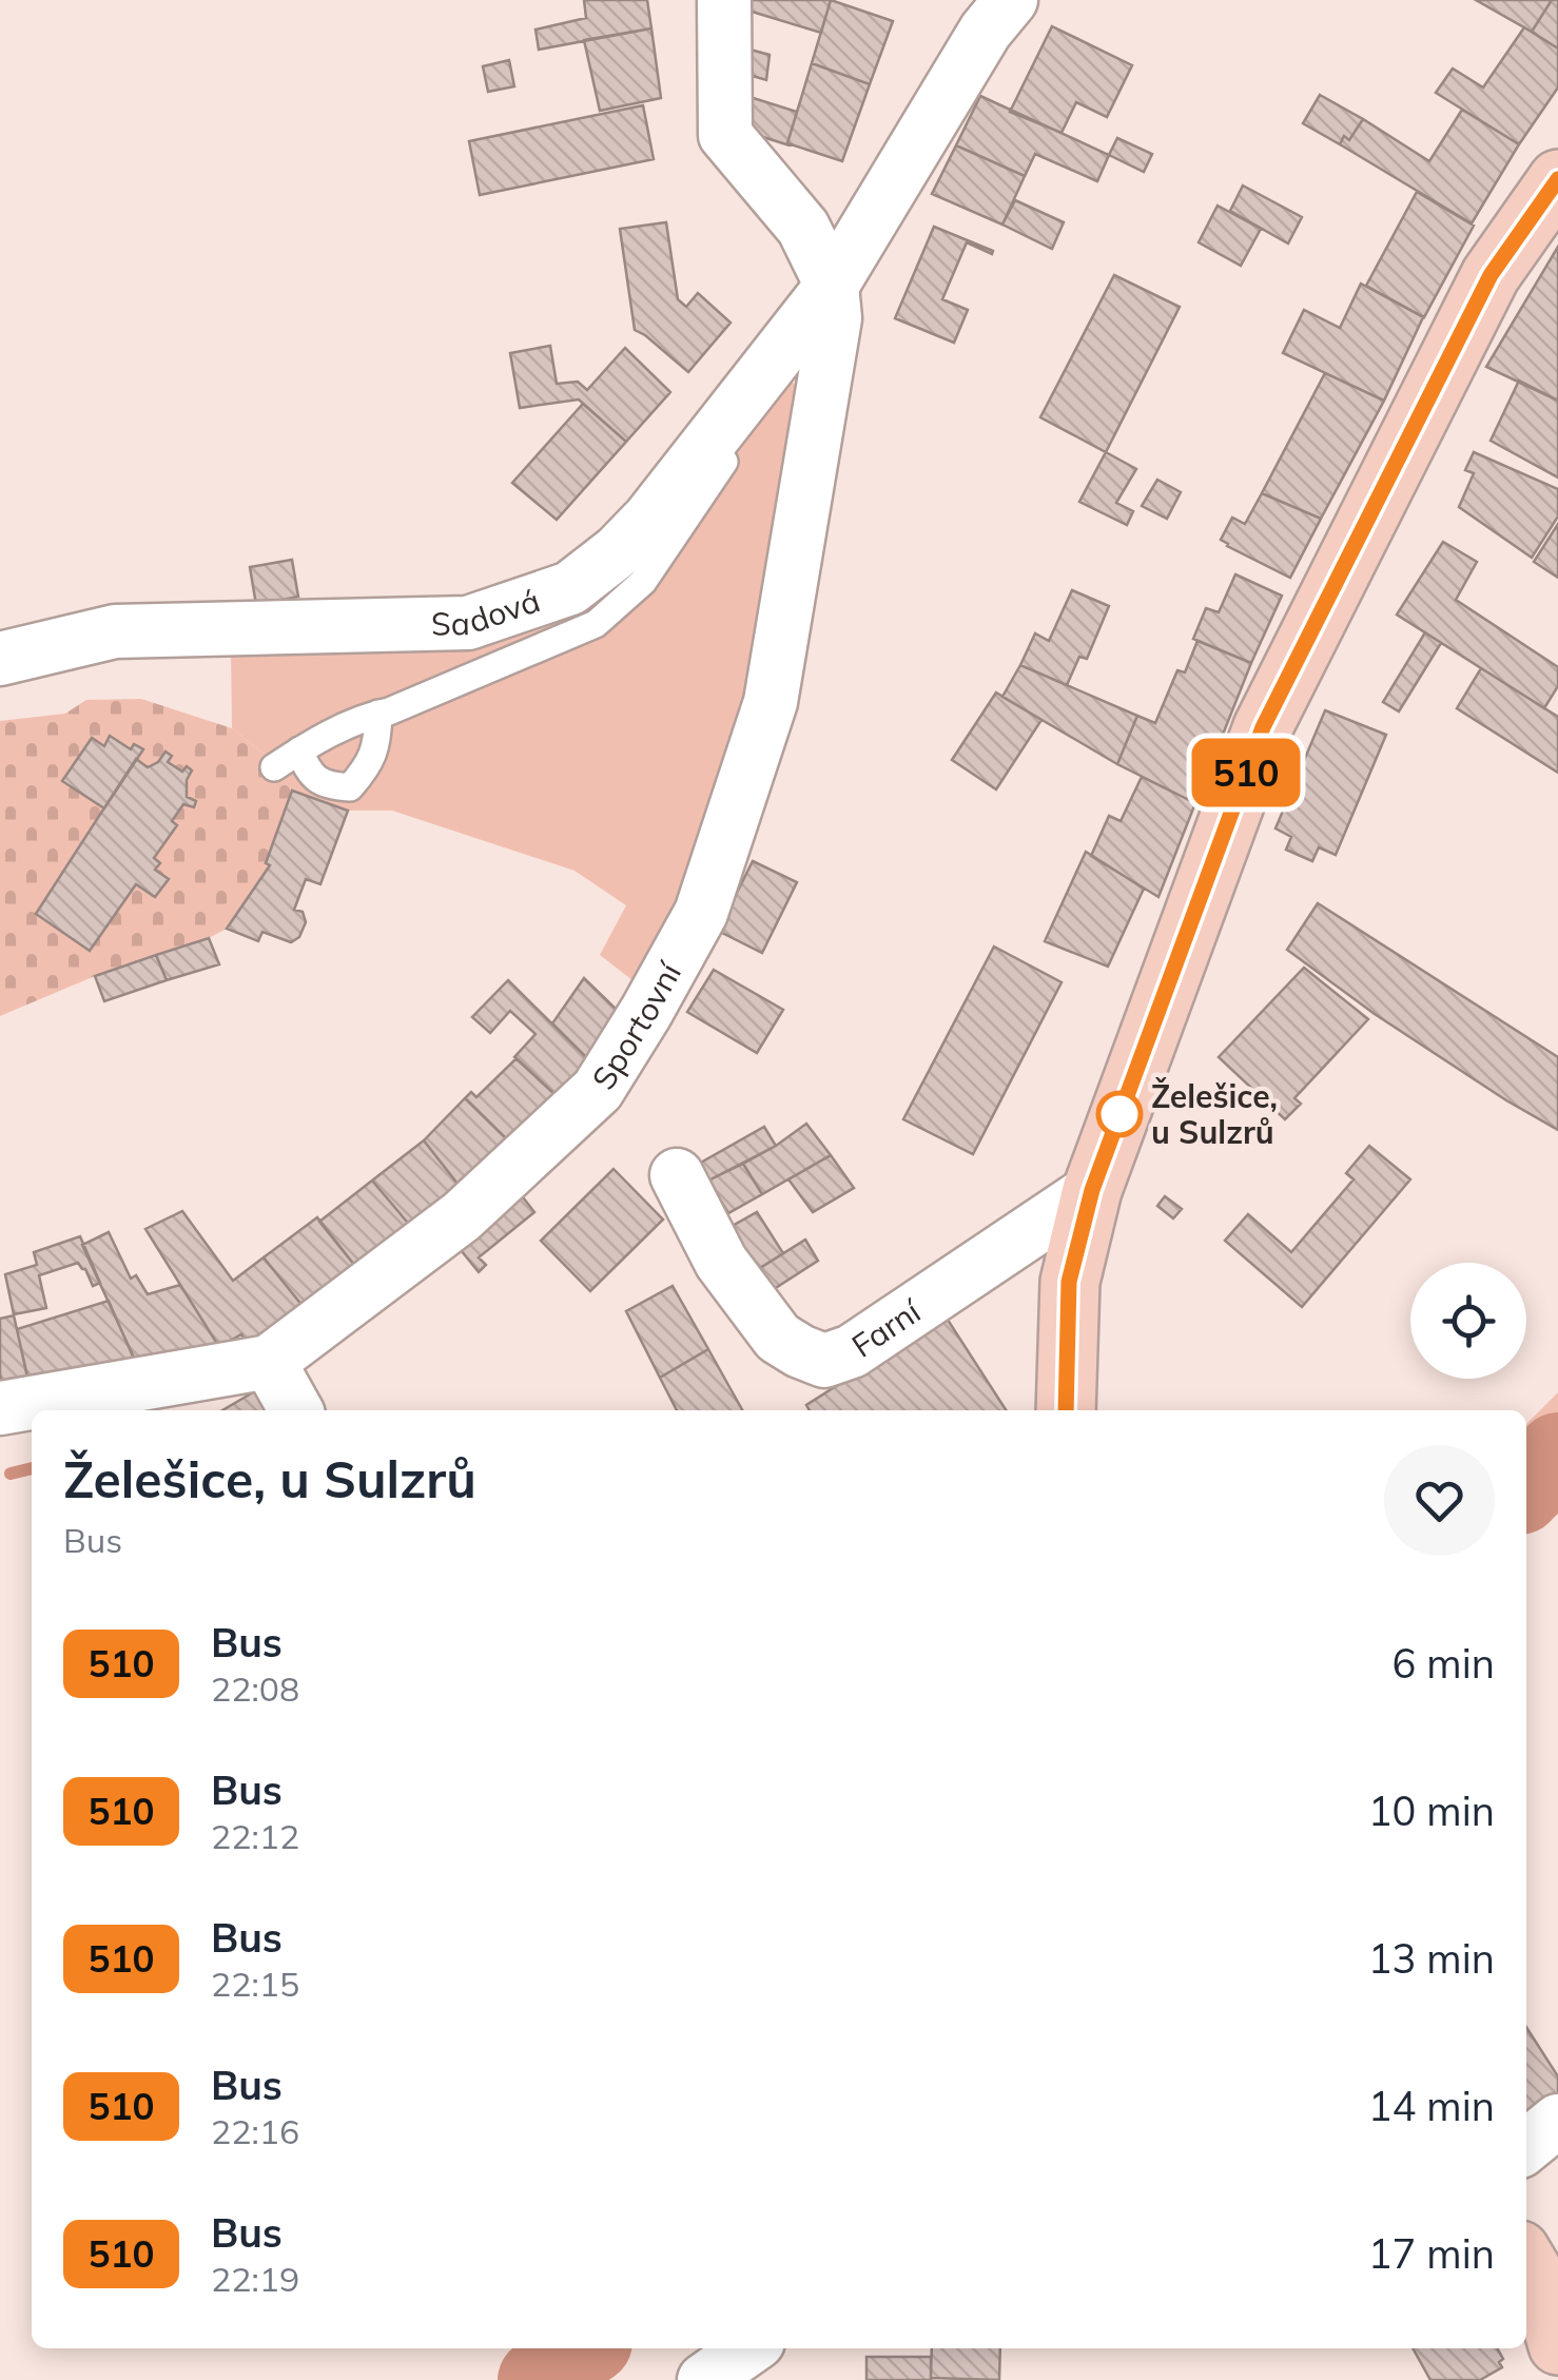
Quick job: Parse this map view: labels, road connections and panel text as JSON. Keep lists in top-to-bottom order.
{
  "streets": {
    "street": ["Sadová", "Sportovní", "Farní"]
  },
  "crossings": [
    ["Sadová", "Sportovní"]
  ],
  "places": ["Želešice, u Sulzrů"],
  "lines": ["bus line 510"],
  "page": {
    "on_map": "510",
    "heading": ["Želešice, u Sulzrů", "Bus"],
    "list": [
      {
        "mark": "510",
        "name": "Bus",
        "note": "22:08",
        "value": "6 min"
      },
      {
        "mark": "510",
        "name": "Bus",
        "note": "22:12",
        "value": "10 min"
      },
      {
        "mark": "510",
        "name": "Bus",
        "note": "22:15",
        "value": "13 min"
      },
      {
        "mark": "510",
        "name": "Bus",
        "note": "22:16",
        "value": "14 min"
      },
      {
        "mark": "510",
        "name": "Bus",
        "note": "22:19",
        "value": "17 min"
      }
    ]
  }
}
